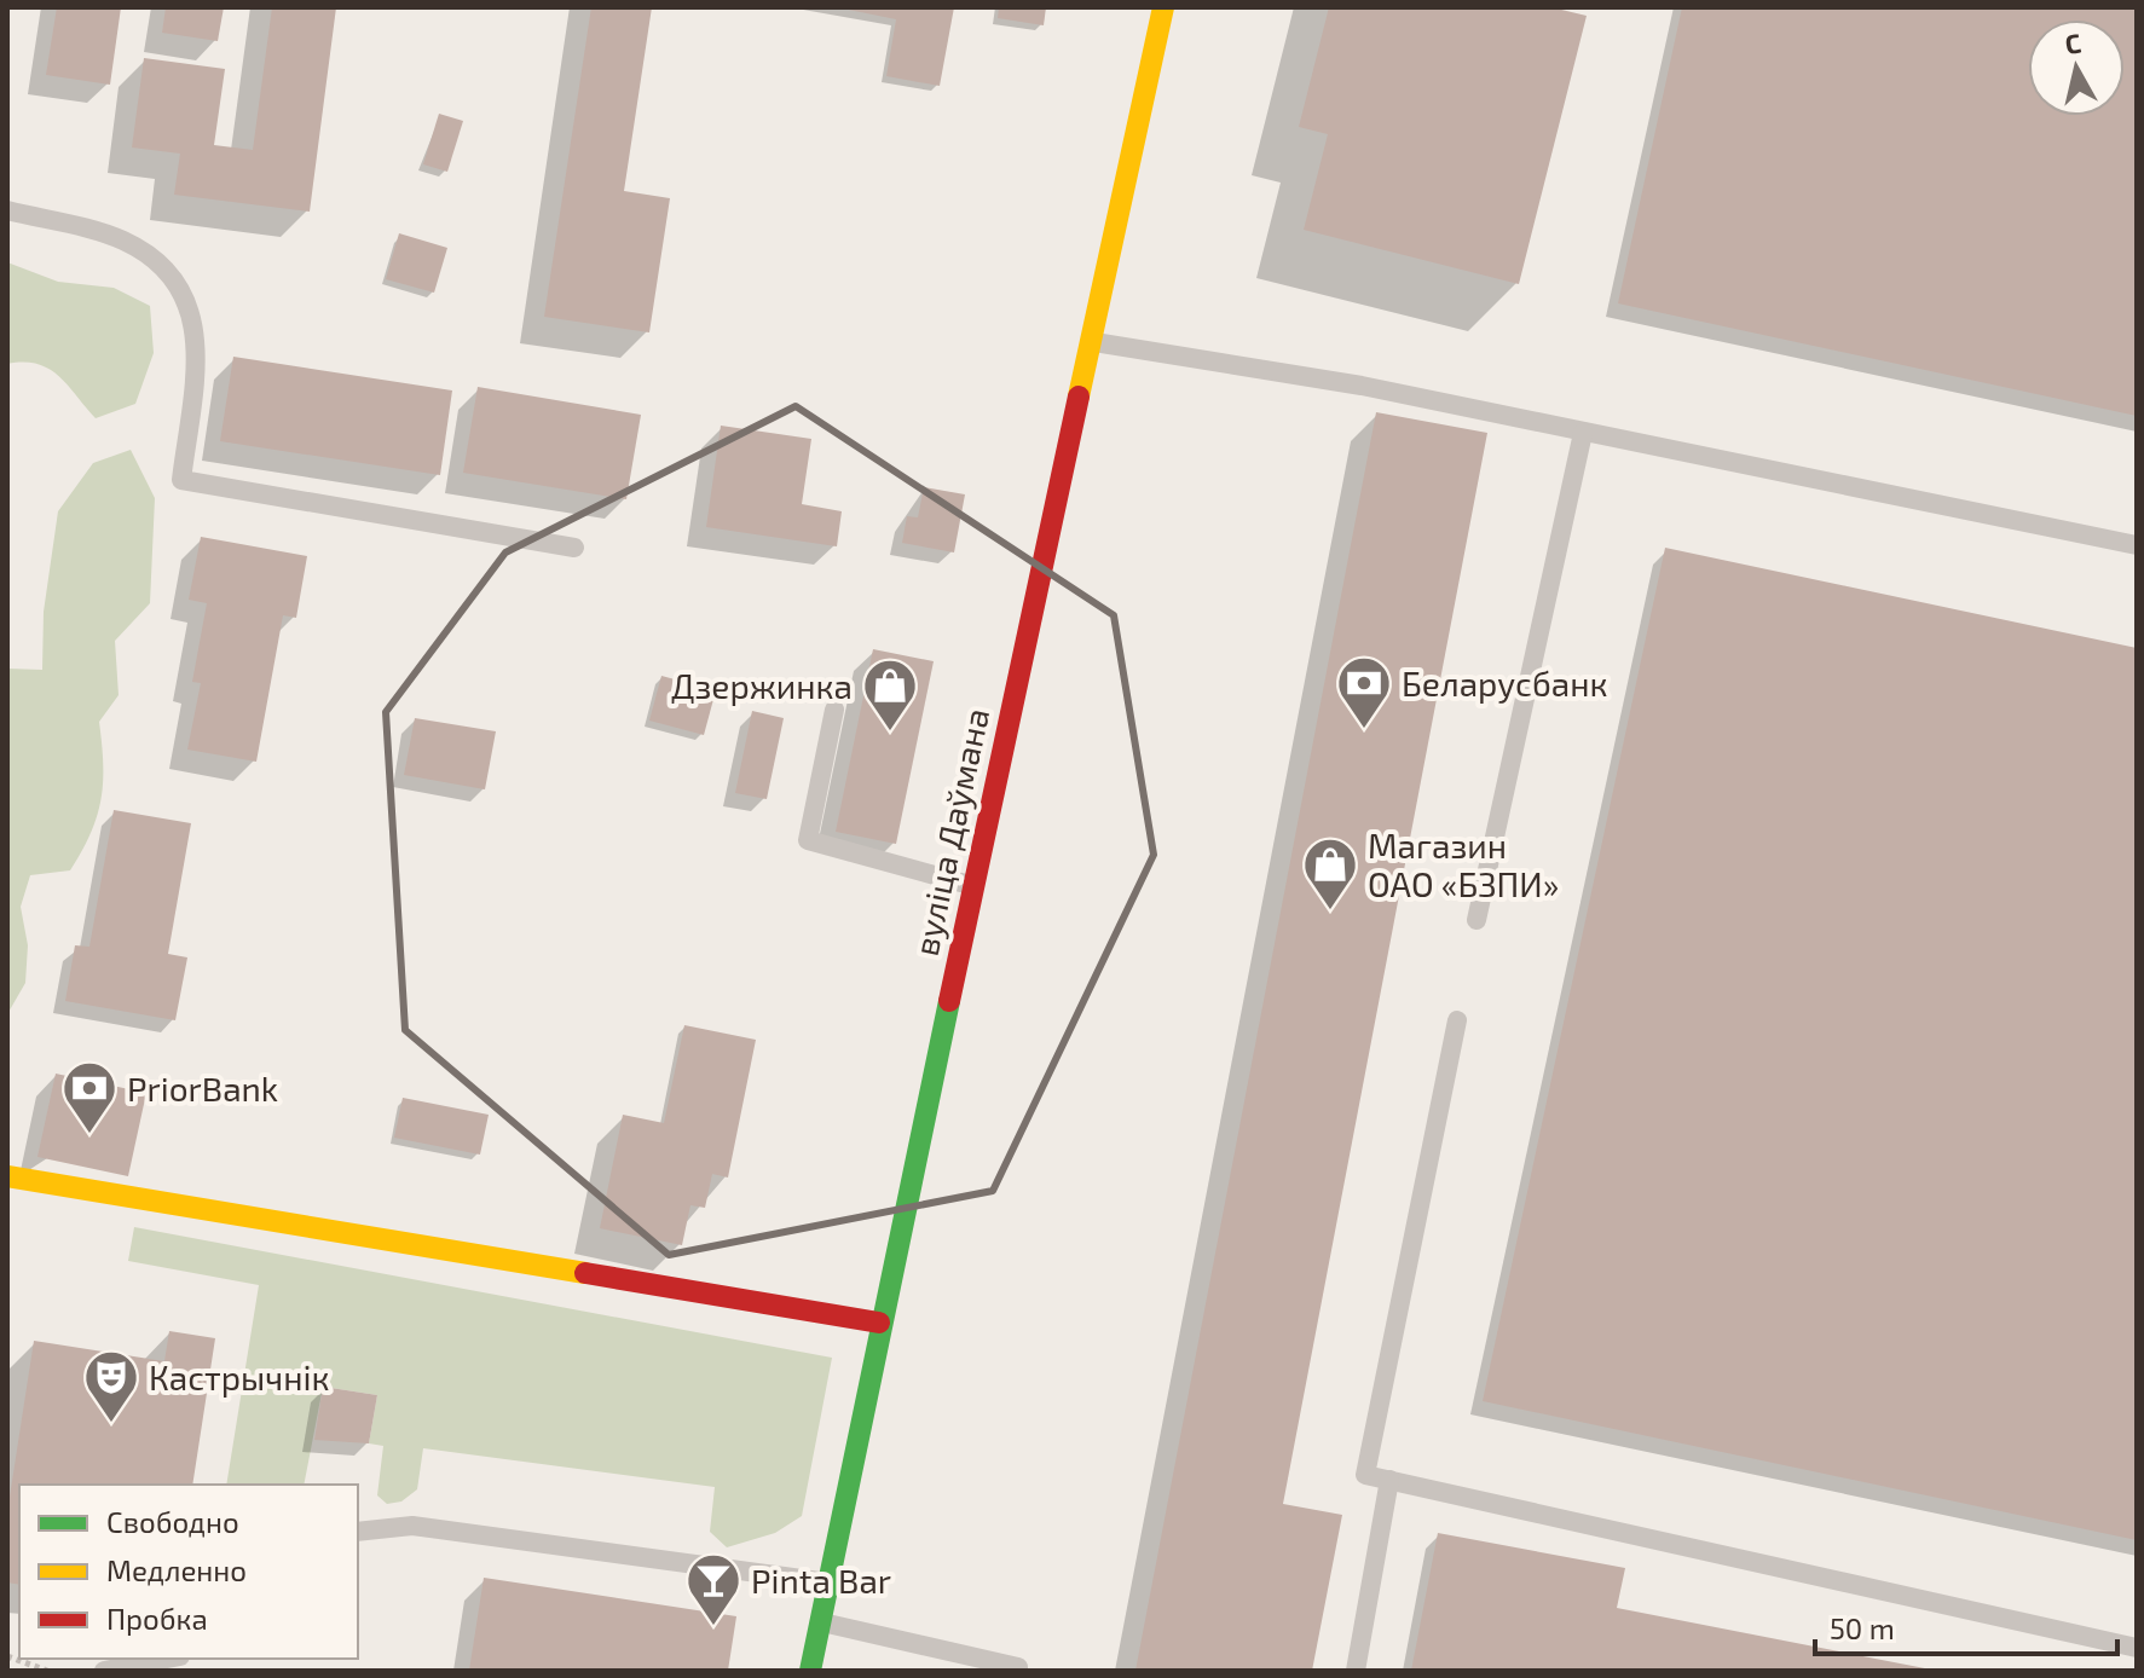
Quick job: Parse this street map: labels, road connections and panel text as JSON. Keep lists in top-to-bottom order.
{
  "streets": {
    "street": ["вуліца Даўмана"]
  },
  "places": {
    "bank": ["Беларусбанк", "PriorBank"],
    "shop": ["Дзержинка", "Магазин ОАО «БЗПИ»"],
    "theatre": ["Кастрычнік"],
    "bar": ["Pinta Bar"]
  },
  "legend": ["Свободно", "Медленно", "Пробка"],
  "scale_bar": "50 m",
  "north": "top"
}
